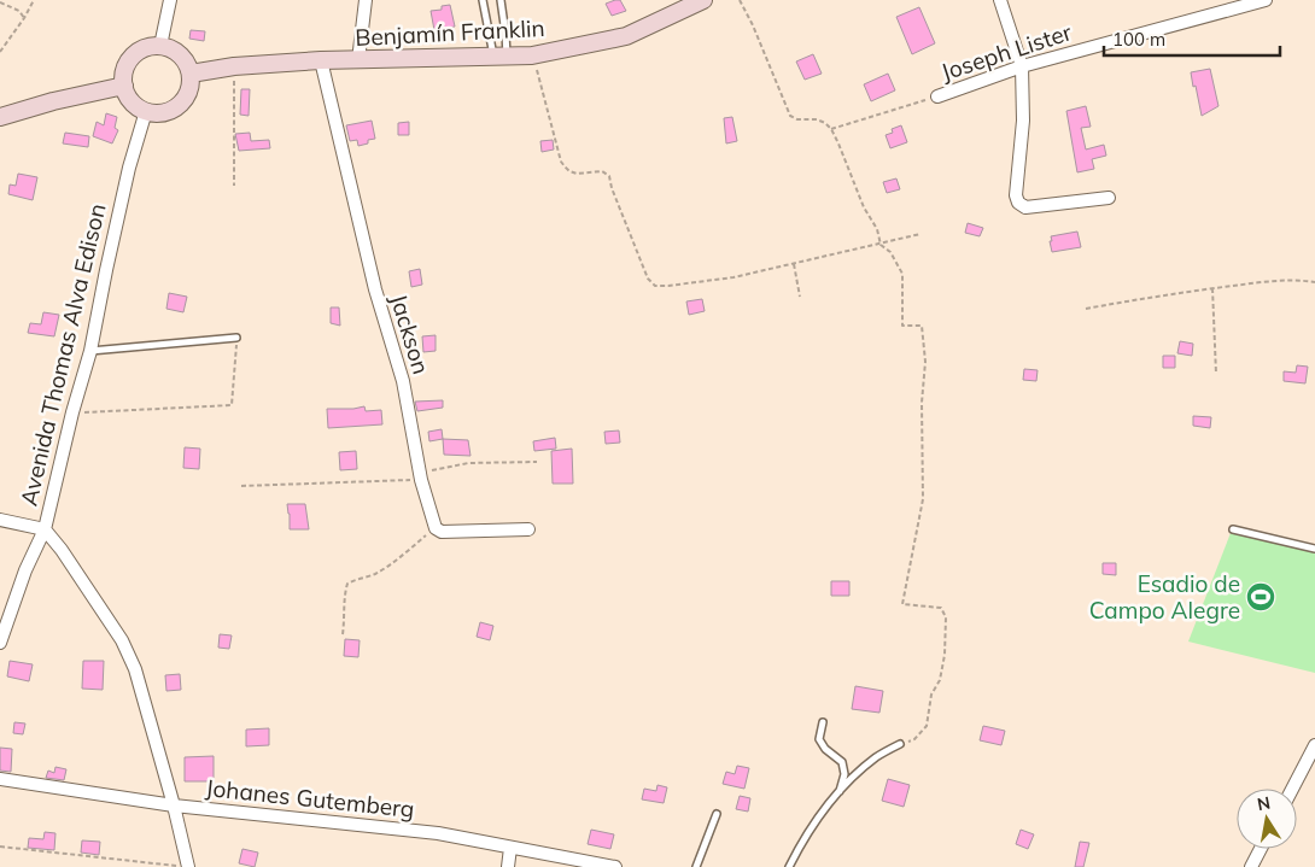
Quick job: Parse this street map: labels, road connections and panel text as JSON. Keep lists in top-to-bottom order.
{
  "streets": {
    "street": [
      "Benjamín Franklin",
      "Joseph Lister",
      "Jackson",
      "Avenida Thomas Alva Edison",
      "Johanes Gutemberg"
    ]
  },
  "crossings": [
    ["Benjamín Franklin", "Jackson"],
    ["Benjamín Franklin", "Avenida Thomas Alva Edison"],
    ["Avenida Thomas Alva Edison", "Johanes Gutemberg"]
  ],
  "places": {
    "sports": ["Esadio de Campo Alegre"]
  },
  "scale_bar": "100 m",
  "north": "top"
}
